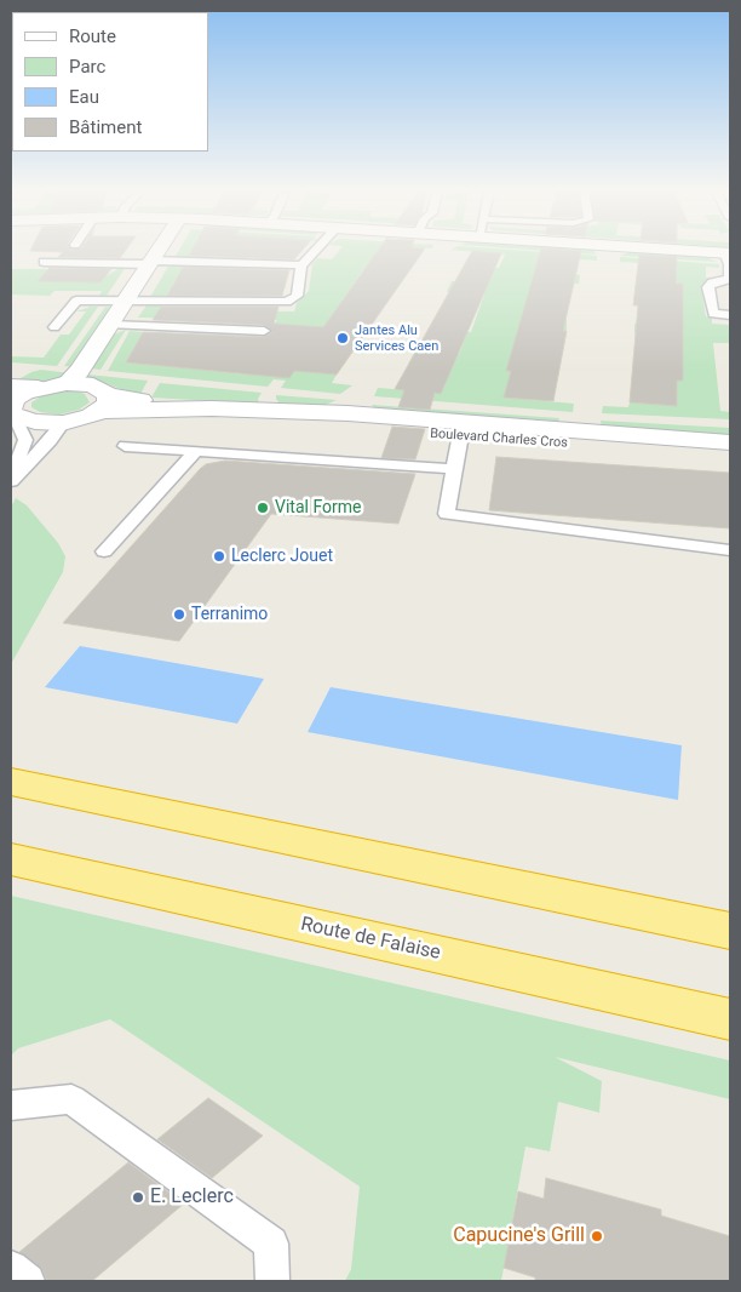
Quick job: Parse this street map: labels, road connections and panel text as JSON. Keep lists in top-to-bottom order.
{
  "streets": {
    "highway": ["Route de Falaise"],
    "street": ["Boulevard Charles Cros"]
  },
  "places": [
    "Jantes Alu Services Caen",
    "Vital Forme",
    "Leclerc Jouet",
    "Terranimo",
    "E. Leclerc",
    "Capucine's Grill"
  ],
  "legend": [
    "Route",
    "Parc",
    "Eau",
    "Bâtiment"
  ]
}
